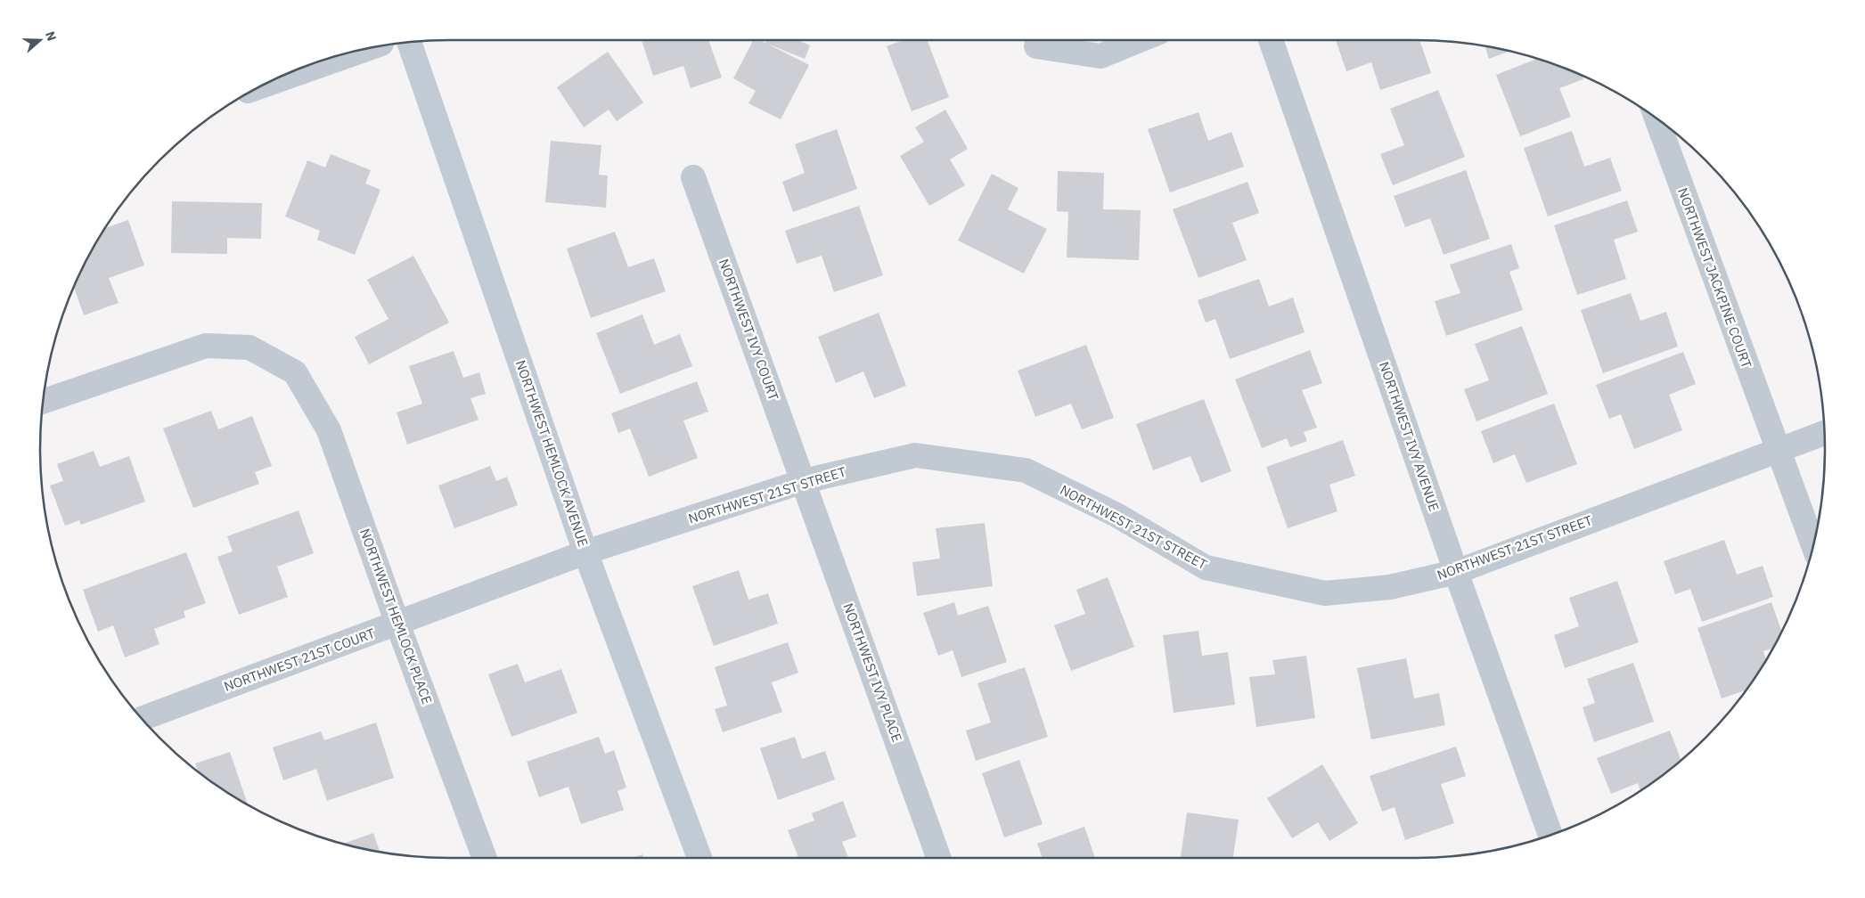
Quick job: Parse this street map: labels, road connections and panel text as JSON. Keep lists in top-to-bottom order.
{
  "streets": {
    "street": [
      "NORTHWEST JACKPINE COURT",
      "NORTHWEST IVY COURT",
      "NORTHWEST IVY AVENUE",
      "NORTHWEST HEMLOCK AVENUE",
      "NORTHWEST 21ST STREET",
      "NORTHWEST HEMLOCK PLACE",
      "NORTHWEST 21ST COURT",
      "NORTHWEST IVY PLACE"
    ]
  },
  "crossings": [
    ["NORTHWEST JACKPINE COURT", "NORTHWEST 21ST STREET"],
    ["NORTHWEST IVY COURT", "NORTHWEST 21ST STREET"],
    ["NORTHWEST IVY COURT", "NORTHWEST IVY PLACE"],
    ["NORTHWEST IVY AVENUE", "NORTHWEST 21ST STREET"],
    ["NORTHWEST HEMLOCK AVENUE", "NORTHWEST 21ST STREET"],
    ["NORTHWEST HEMLOCK AVENUE", "NORTHWEST 21ST COURT"],
    ["NORTHWEST 21ST STREET", "NORTHWEST 21ST COURT"],
    ["NORTHWEST 21ST STREET", "NORTHWEST IVY PLACE"],
    ["NORTHWEST HEMLOCK PLACE", "NORTHWEST 21ST COURT"]
  ],
  "north": "right"
}
